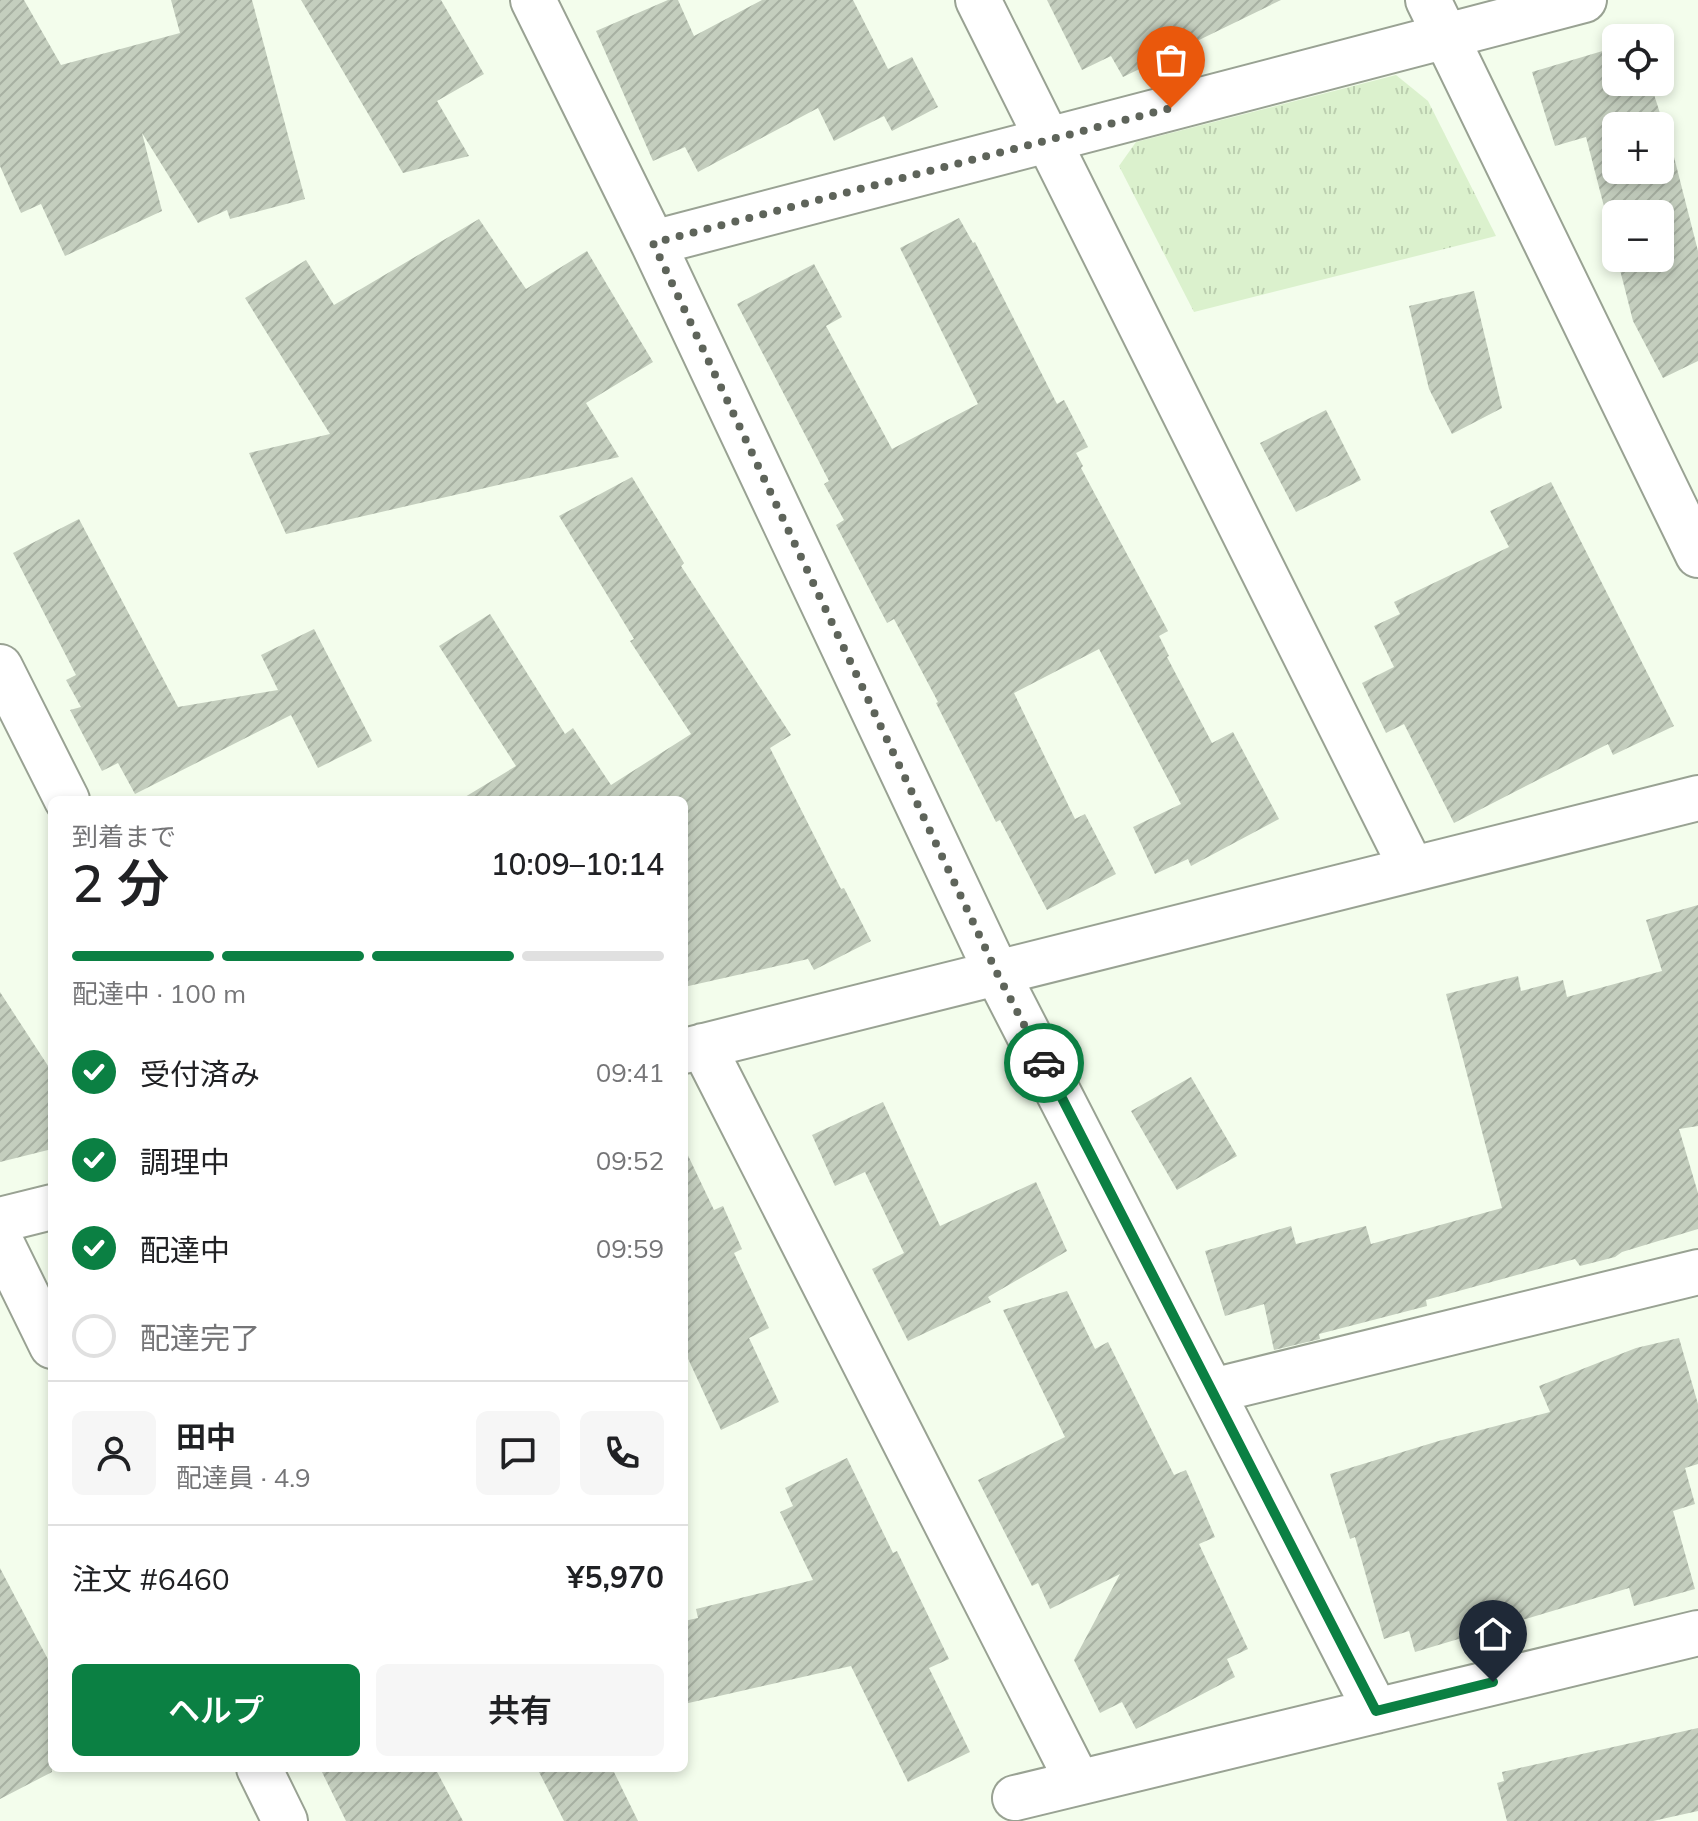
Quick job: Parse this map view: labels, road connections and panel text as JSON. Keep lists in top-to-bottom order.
{
  "page": {
    "map_buttons": ["+", "−"],
    "heading": ["2 分", "到着まで", "10:09–10:14"],
    "panel": [
      "田中",
      "配達員 · 4.9",
      "注文 #6460",
      "¥5,970"
    ],
    "bar": "配達中 · 100 m",
    "list": [
      ["受付済み", "09:41"],
      ["調理中", "09:52"],
      ["配達中", "09:59"],
      "配達完了"
    ],
    "buttons": ["ヘルプ", "共有"]
  }
}
